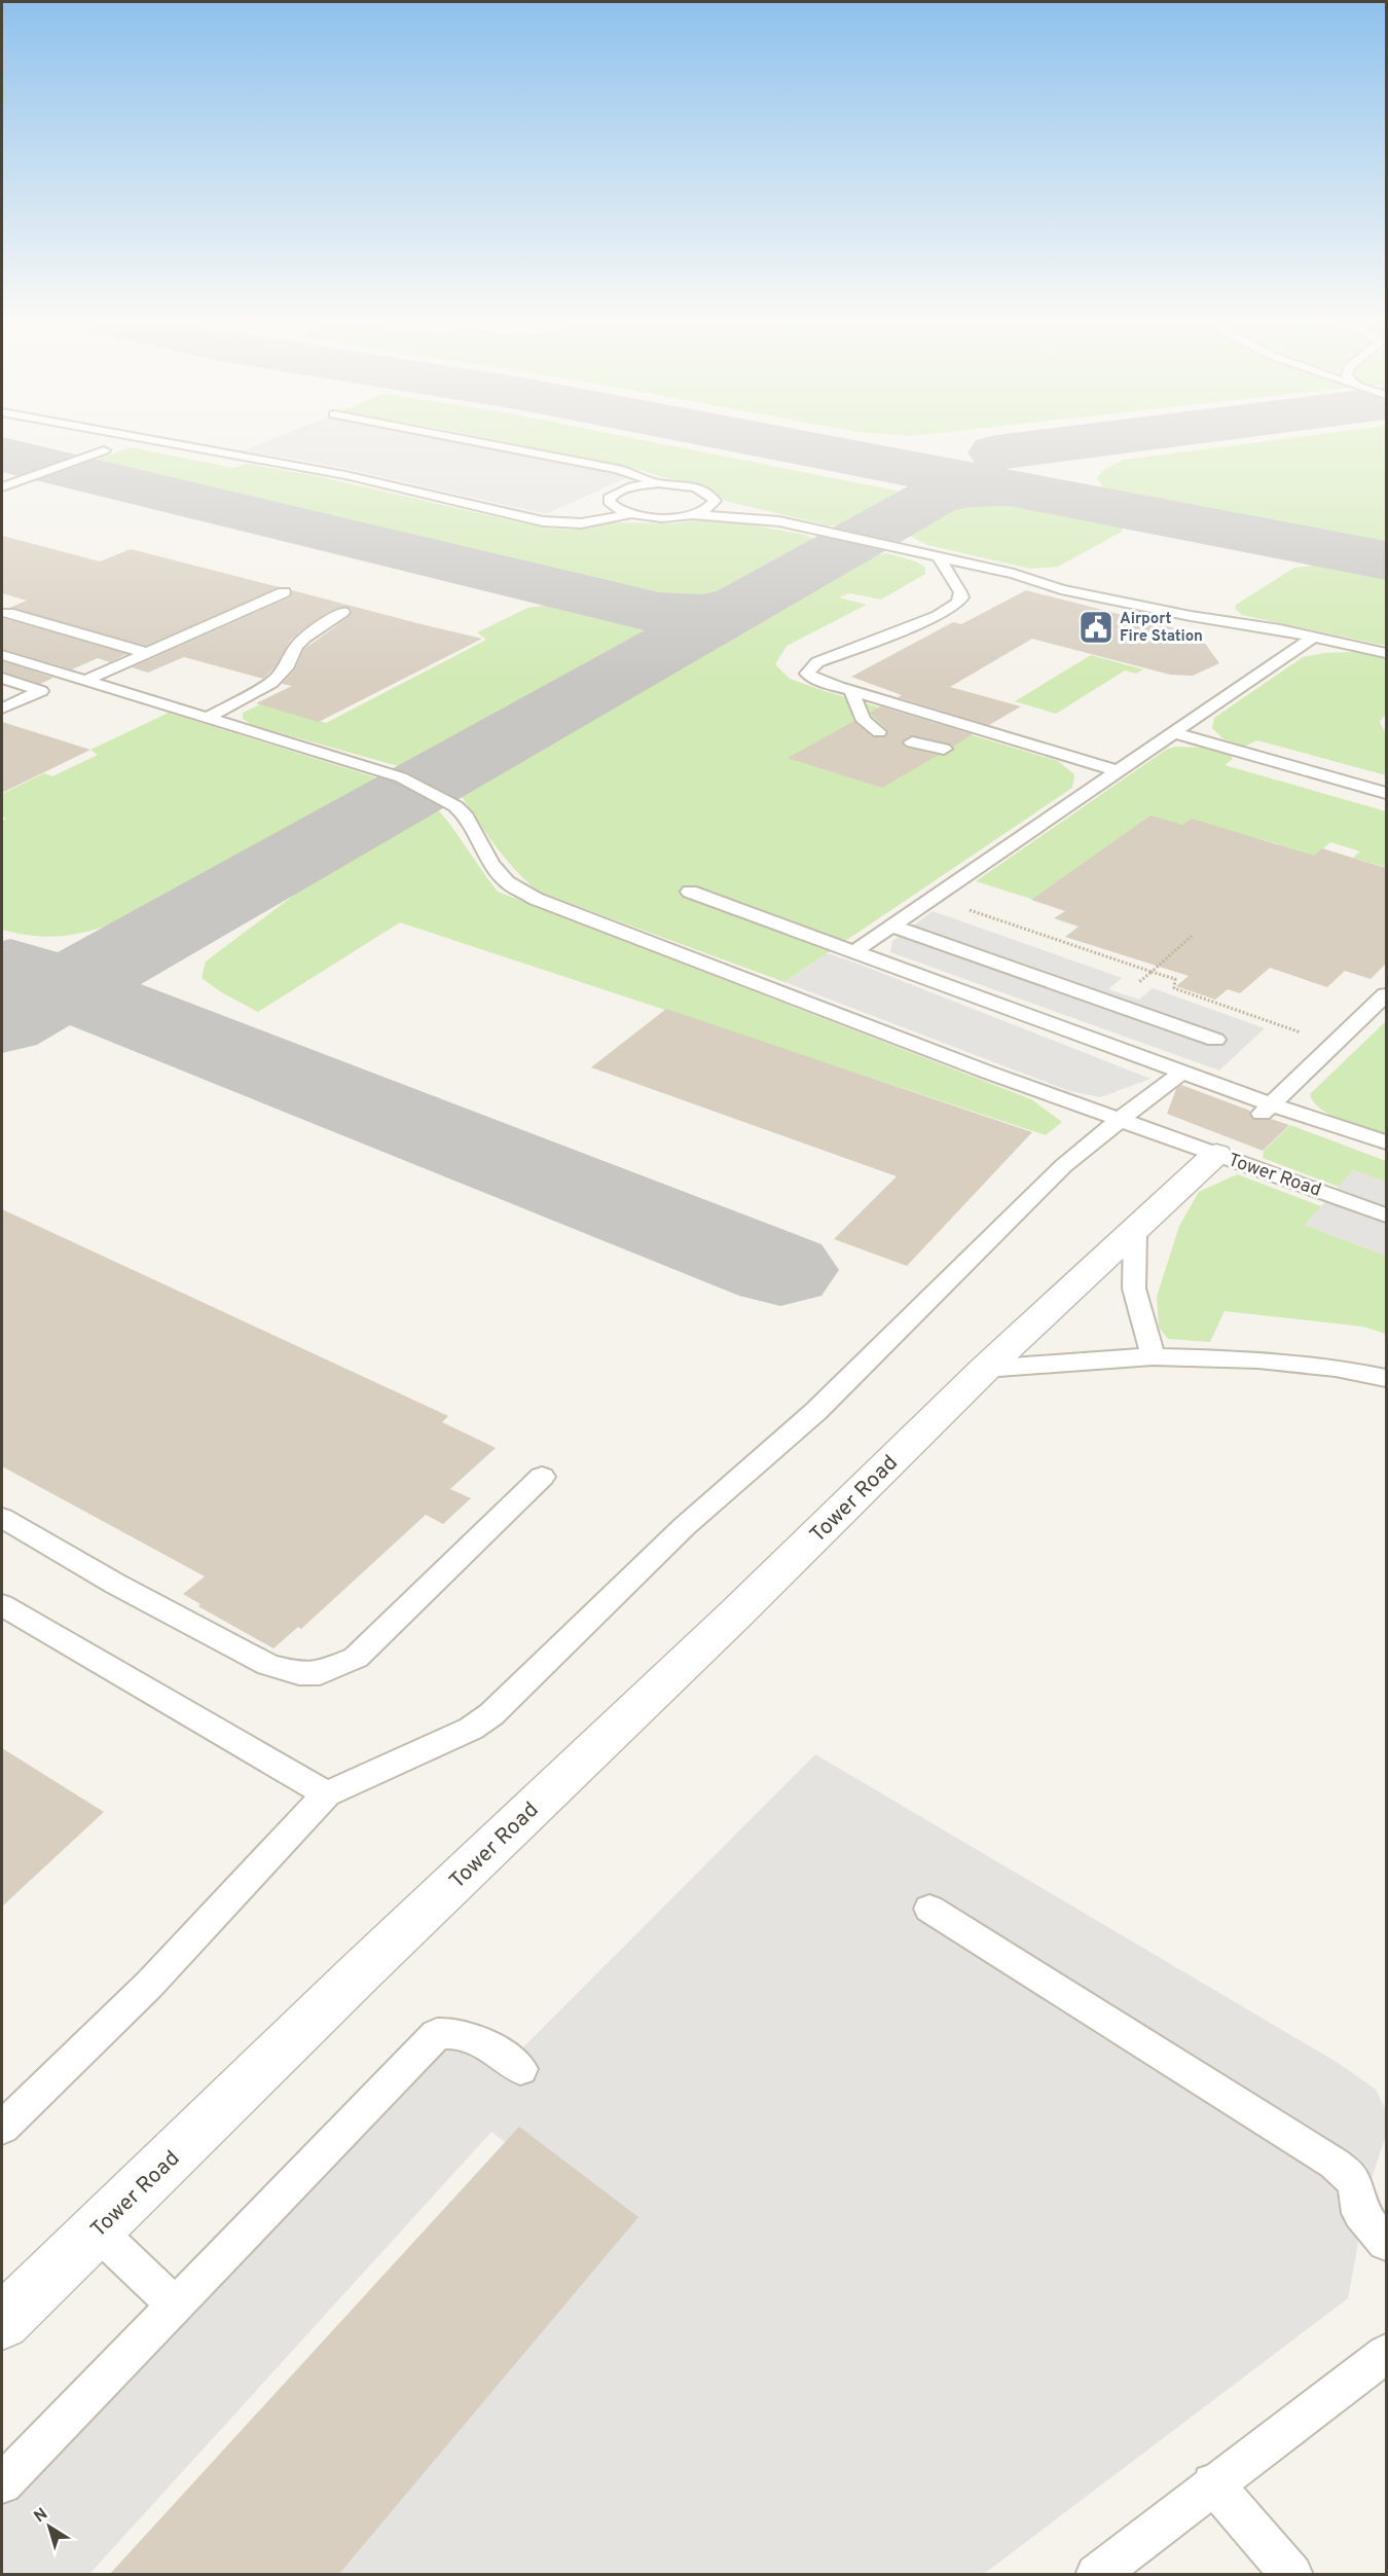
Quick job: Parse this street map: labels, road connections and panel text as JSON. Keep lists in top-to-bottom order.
{
  "streets": {
    "street": ["Tower Road"]
  },
  "places": {
    "public building": ["Airport Fire Station"]
  },
  "north": "top left"
}
